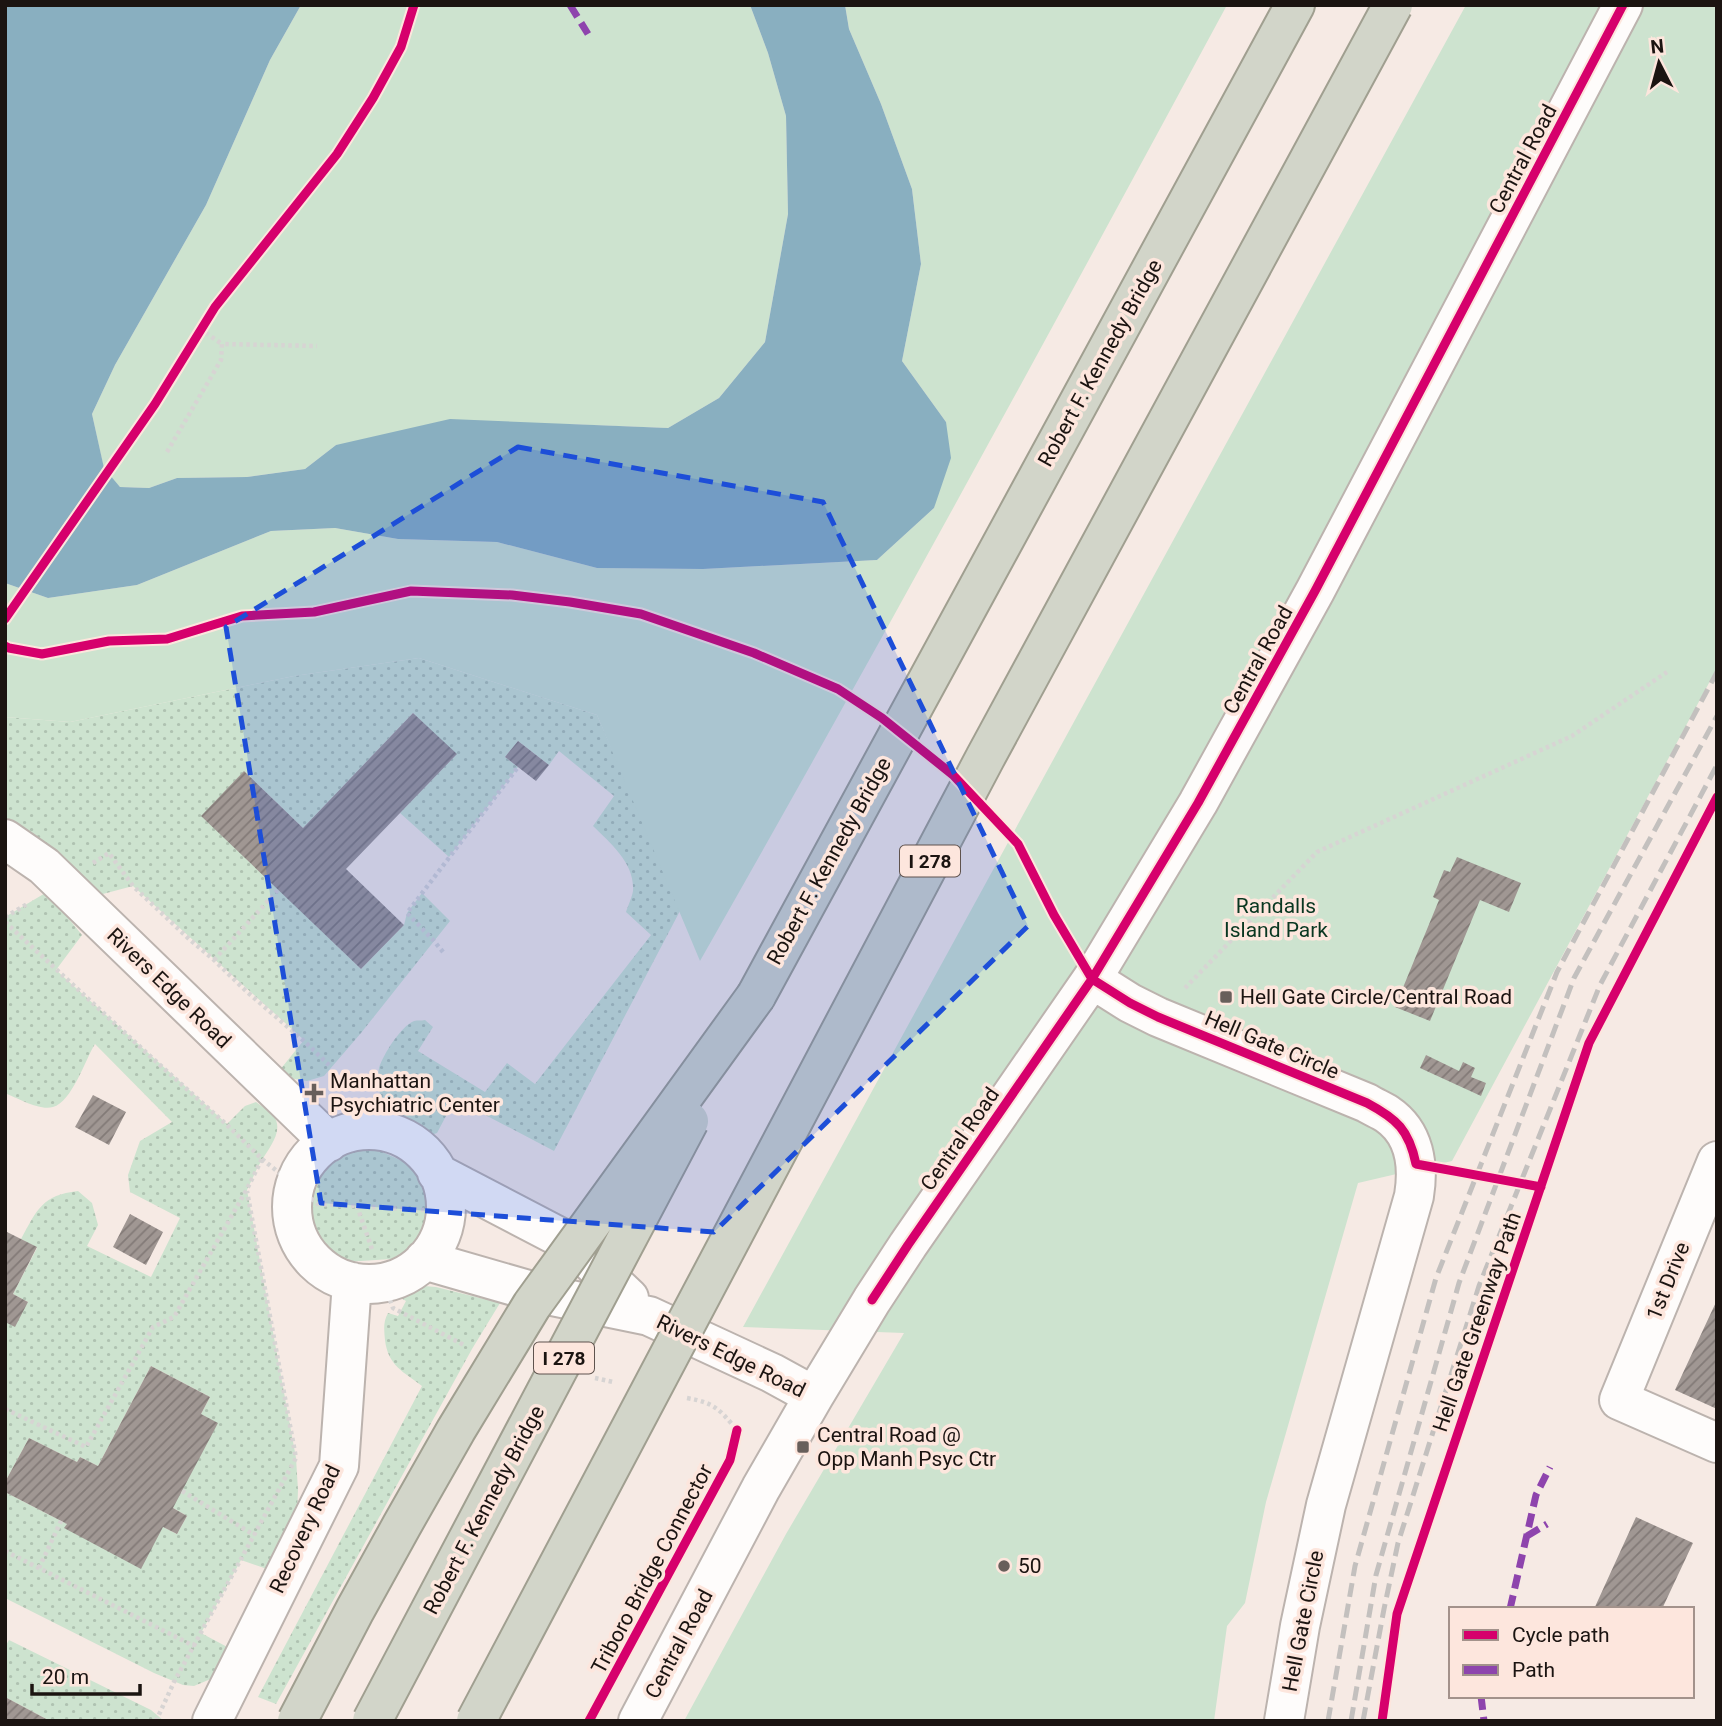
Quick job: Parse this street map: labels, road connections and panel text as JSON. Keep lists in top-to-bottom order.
{
  "streets": {
    "highway": ["Robert F. Kennedy Bridge", "I 278"],
    "street": [
      "Central Road",
      "Rivers Edge Road",
      "Hell Gate Circle",
      "1st Drive",
      "Recovery Road"
    ],
    "cycle path": ["Hell Gate Greenway Path", "Triboro Bridge Connector"]
  },
  "crossings": [
    ["Central Road", "Rivers Edge Road"],
    ["Central Road", "Hell Gate Circle"]
  ],
  "parks": ["Randalls Island Park"],
  "places": {
    "transit": ["Hell Gate Circle/Central Road", "Central Road @ Opp Manh Psyc Ctr"],
    "health": ["Manhattan Psychiatric Center"],
    "other": ["50"]
  },
  "legend": ["Cycle path", "Path"],
  "scale_bar": "20 m",
  "north": "top"
}
